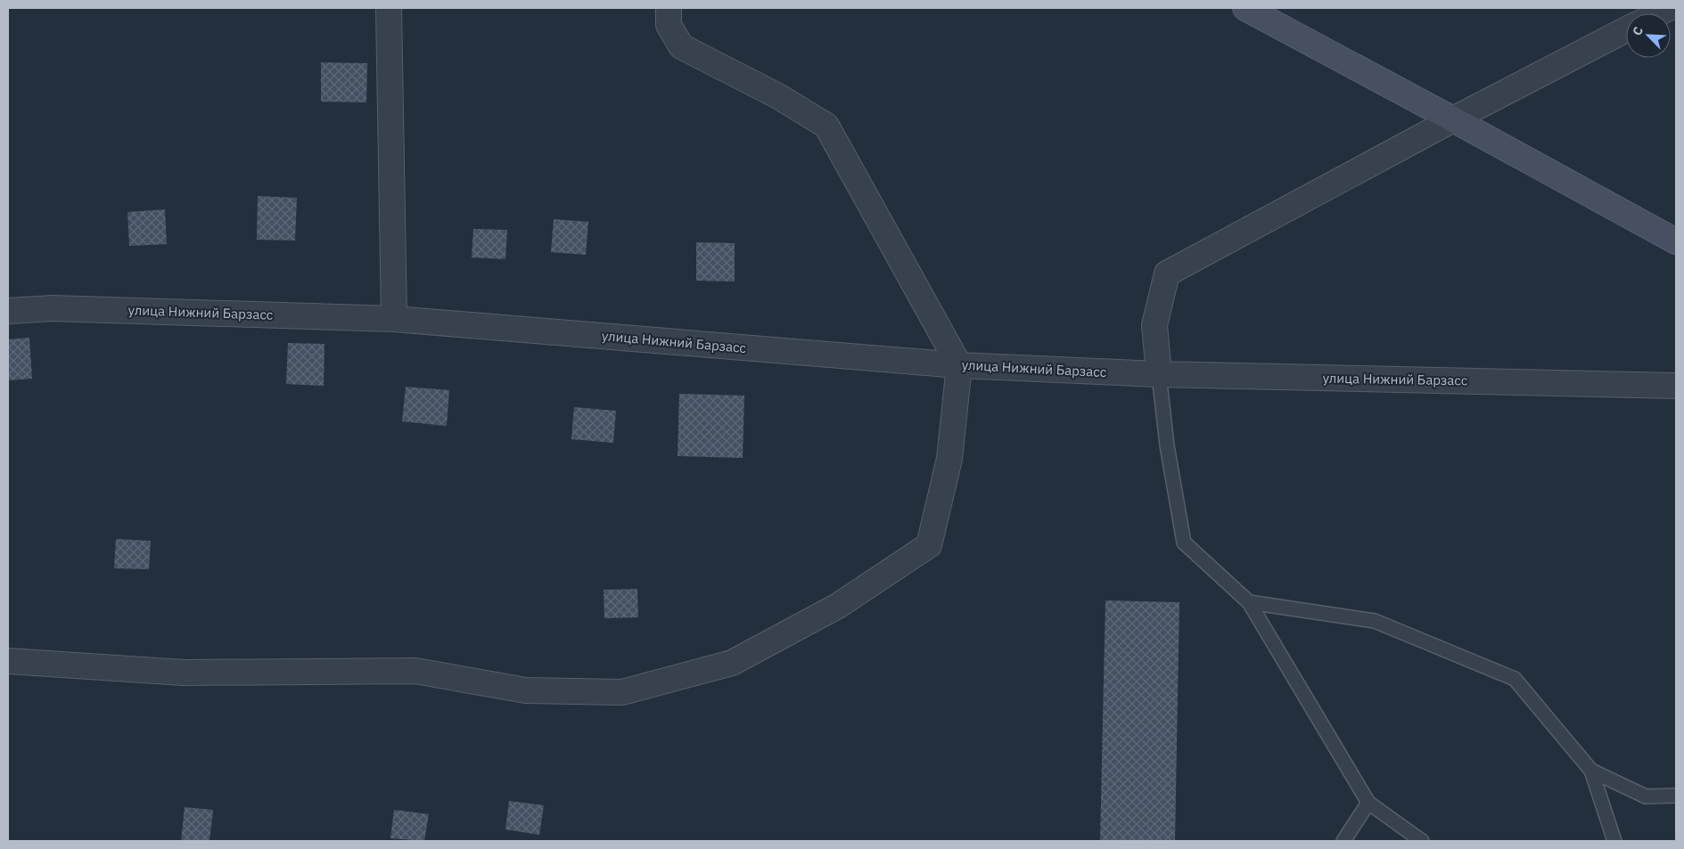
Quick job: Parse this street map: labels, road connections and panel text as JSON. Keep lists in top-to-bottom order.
{
  "streets": {
    "street": ["улица Нижний Барзасс"]
  },
  "north": "top left"
}
